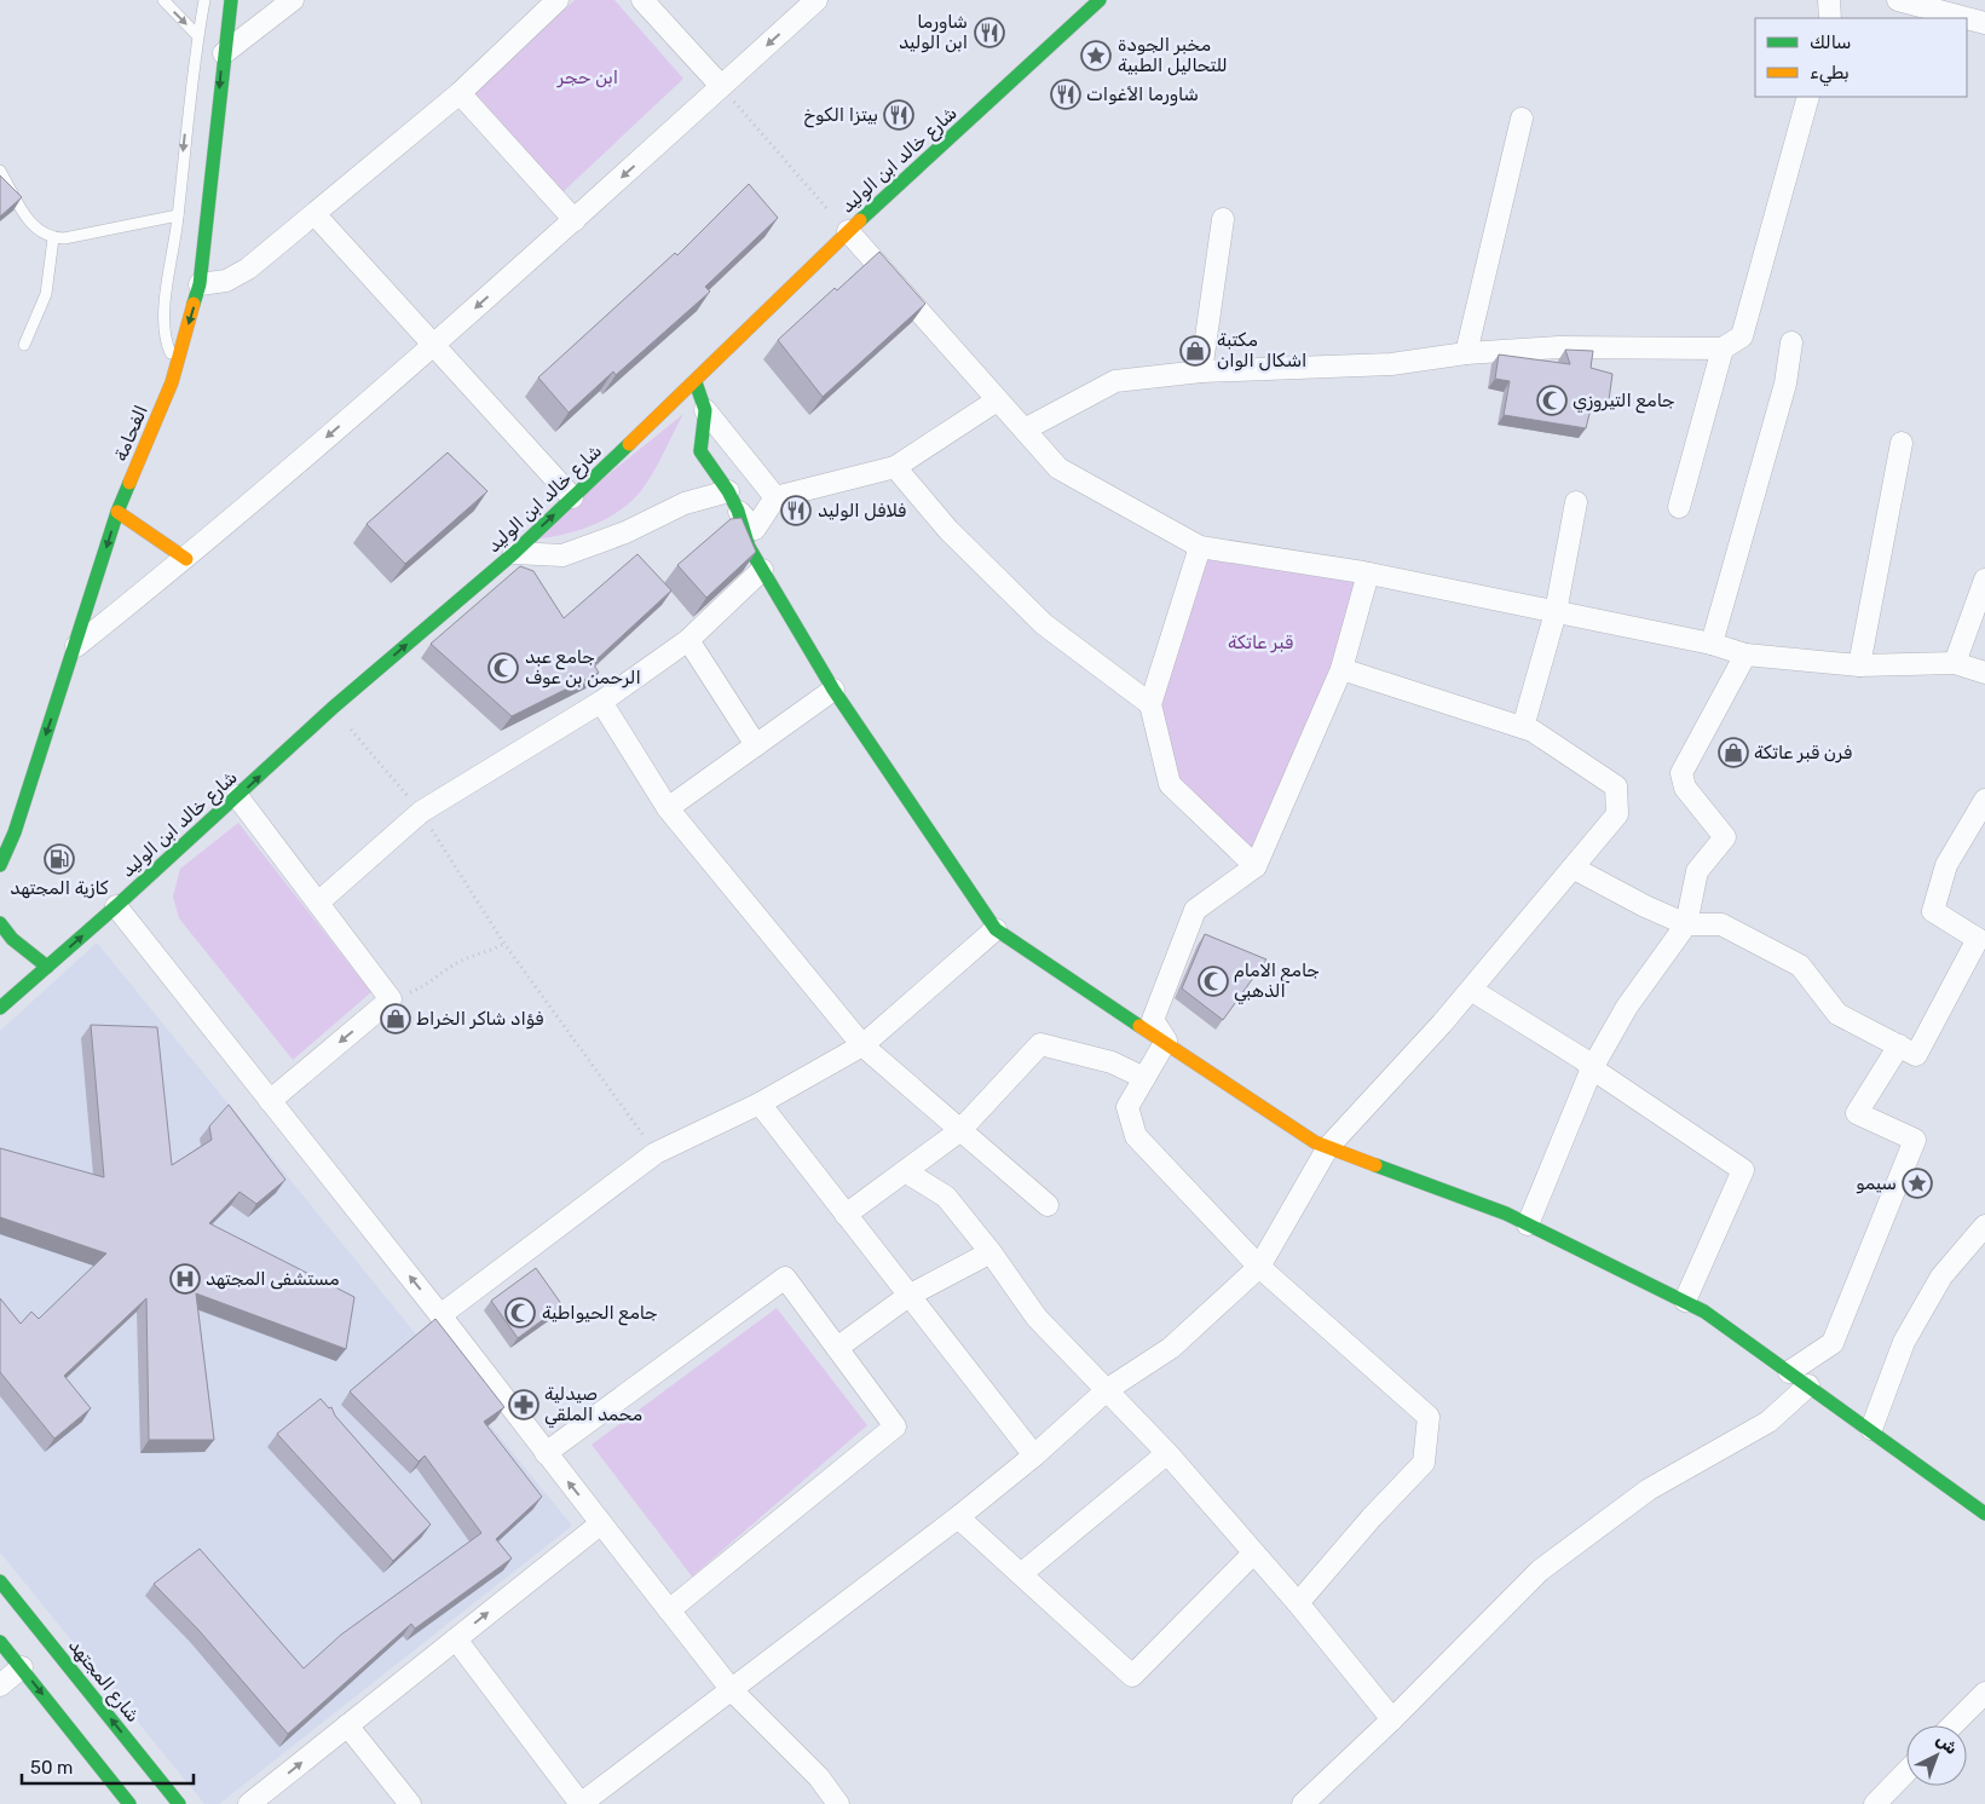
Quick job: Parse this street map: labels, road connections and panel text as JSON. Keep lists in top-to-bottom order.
{
  "streets": {
    "main road": ["شارع خالد ابن الوليد", "الفحامة", "شارع المجتهد"]
  },
  "one_way": ["شارع خالد ابن الوليد", "الفحامة"],
  "parks": ["ابن حجر", "قبر عاتكة"],
  "places": {
    "restaurant": [
      "شاورما ابن الوليد",
      "شاورما الأغوات",
      "بيتزا الكوخ",
      "فلافل الوليد"
    ],
    "place": ["مخبر الجودة للتحاليل الطبية", "سيمو"],
    "shop": ["مكتبة اشكال الوان", "فرن قبر عاتكة", "فؤاد شاكر الخراط"],
    "mosque": [
      "جامع التيروزي",
      "جامع عبد الرحمن بن عوف",
      "جامع الامام الذهبي",
      "جامع الحيواطية"
    ],
    "fuel station": ["كازية المجتهد"],
    "hospital": ["مستشفى المجتهد"],
    "pharmacy": ["صيدلية محمد الملقي"]
  },
  "legend": ["سالك", "بطيء"],
  "scale_bar": "50 m",
  "north": "top right"
}
